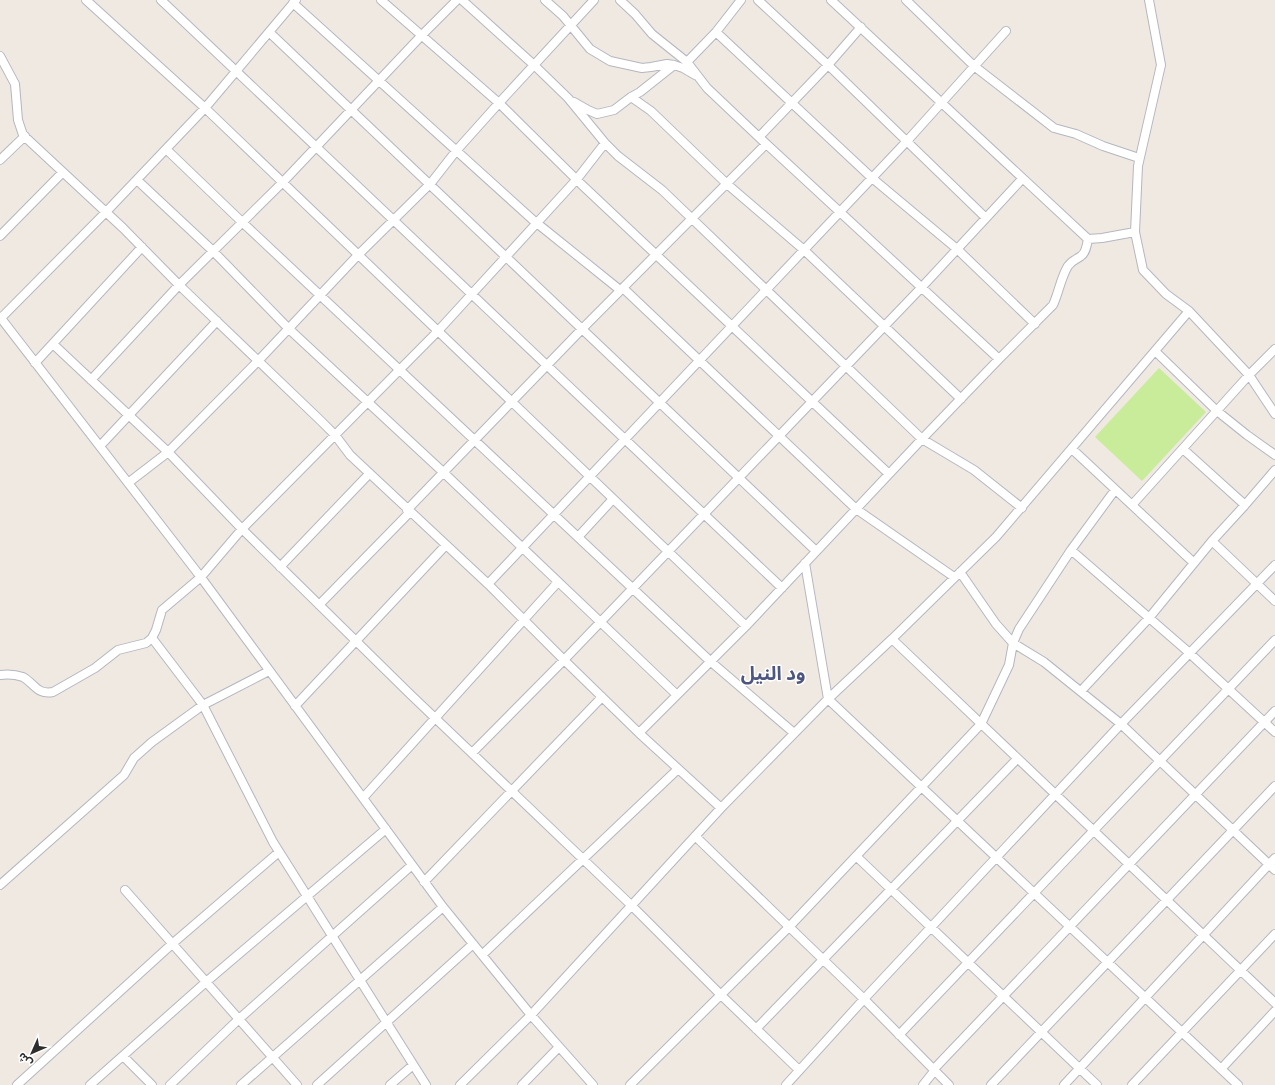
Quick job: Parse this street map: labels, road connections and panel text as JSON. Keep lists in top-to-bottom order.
{
  "districts": ["ود النيل"],
  "north": "bottom left"
}
